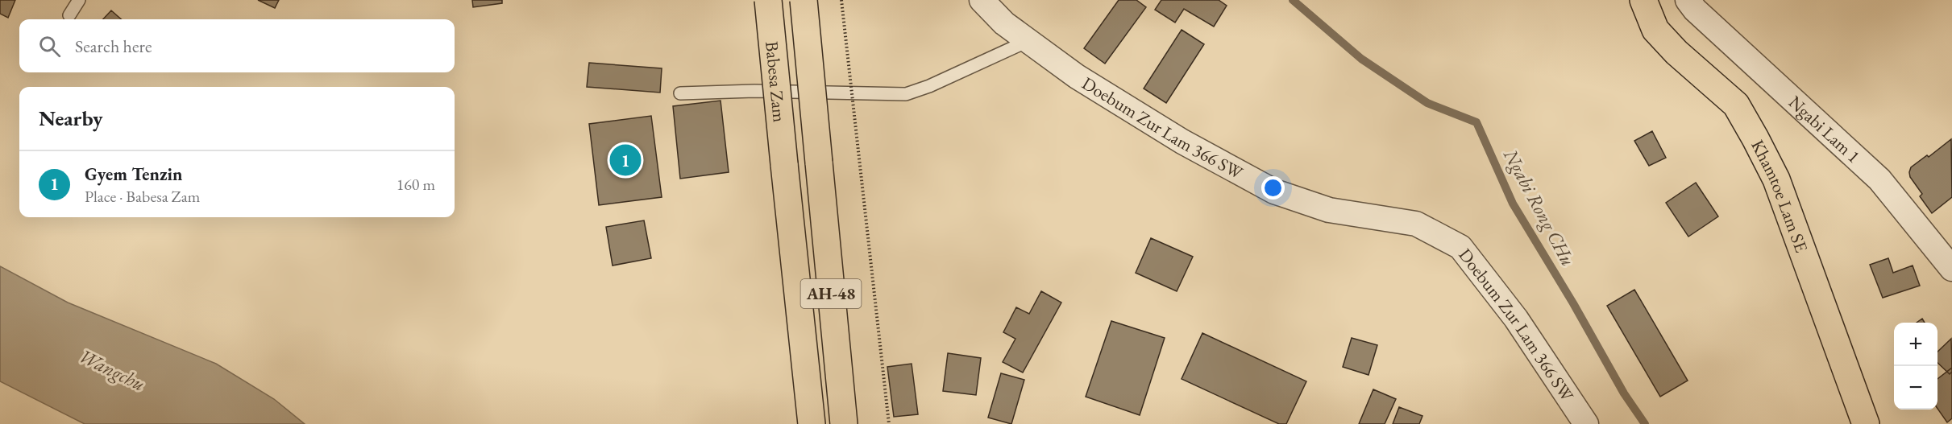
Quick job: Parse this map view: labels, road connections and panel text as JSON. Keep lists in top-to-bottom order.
{
  "streets": {
    "main road": ["Babesa Zam", "Khamtoe Lam SE", "AH-48"],
    "street": ["Doebum Zur Lam 366 SW", "Ngabi Lam 1"]
  },
  "water": ["Ngabi Rong CHu", "Wangchu"],
  "page": {
    "search": "Search here",
    "heading": "Nearby",
    "pins": "1",
    "list": [
      {
        "mark": "1",
        "name": "Gyem Tenzin",
        "note": "Place · Babesa Zam",
        "value": "160 m"
      }
    ],
    "map_buttons": ["+", "−"]
  }
}
